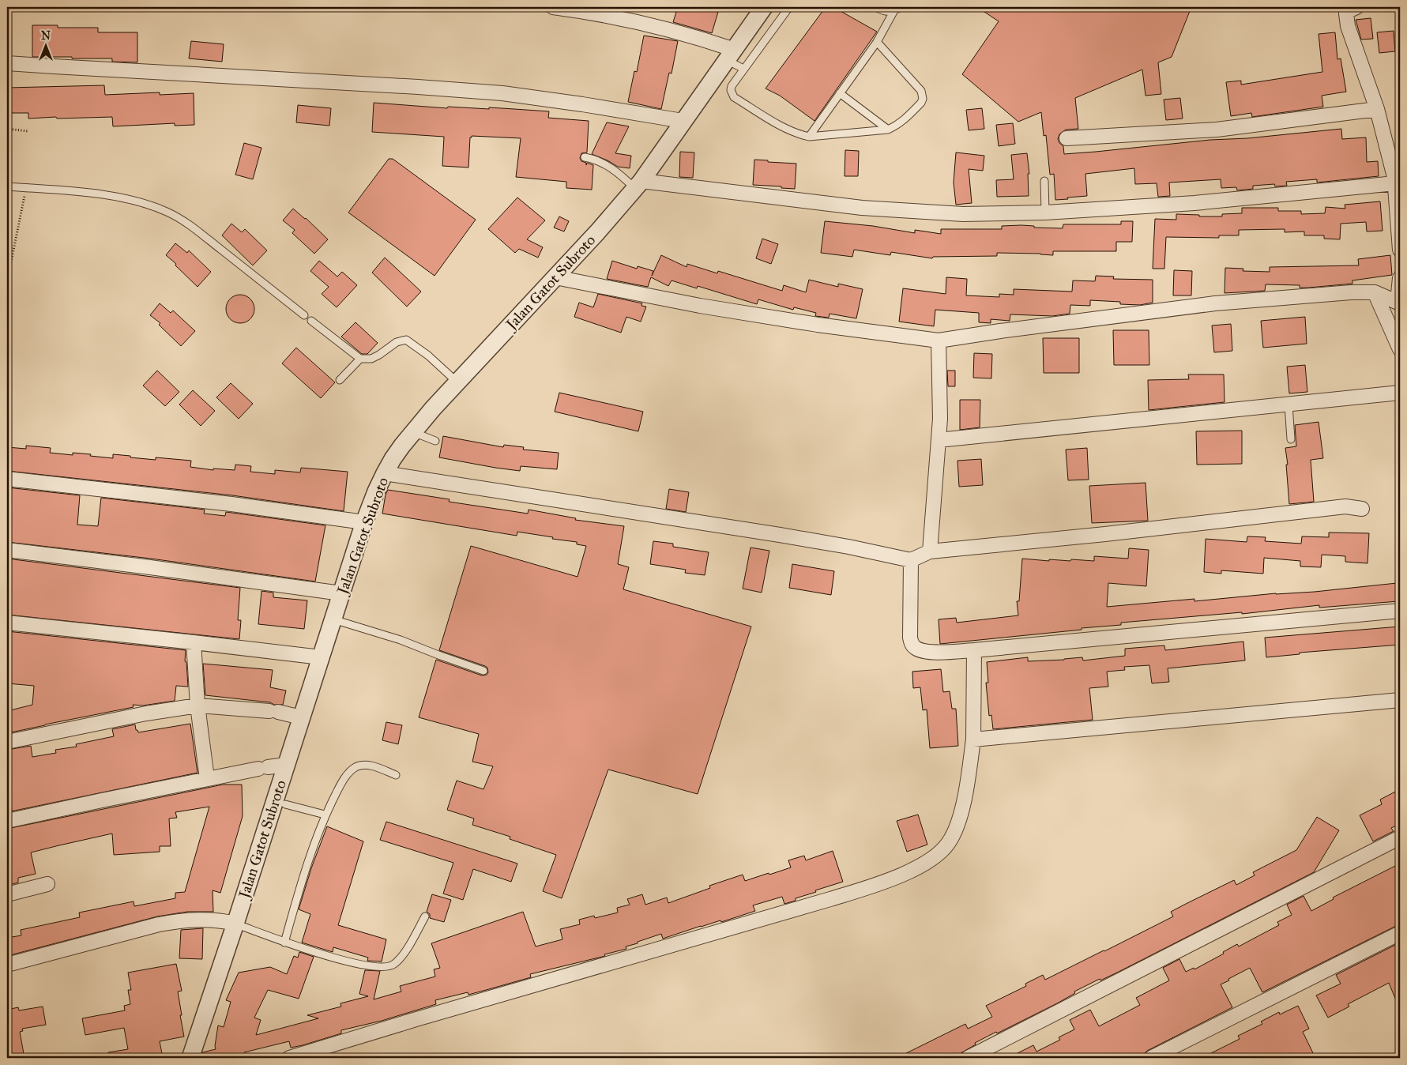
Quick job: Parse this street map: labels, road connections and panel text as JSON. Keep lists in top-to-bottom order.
{
  "streets": {
    "street": ["Jalan Gatot Subroto"]
  },
  "north": "top"
}
